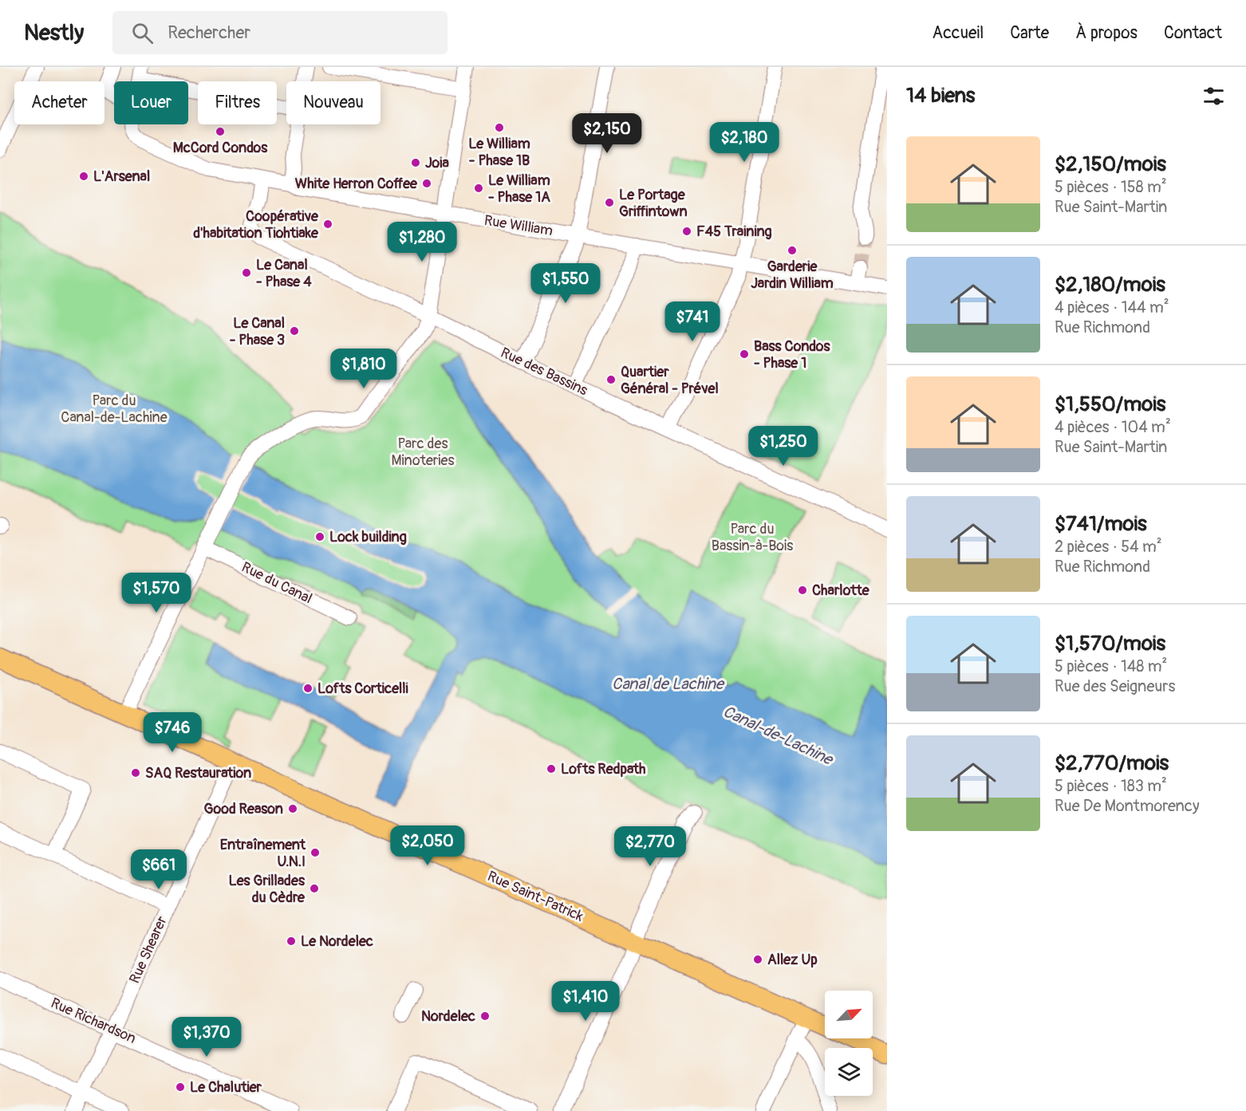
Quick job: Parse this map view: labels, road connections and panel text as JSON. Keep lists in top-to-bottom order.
{
  "streets": {
    "main road": ["Rue Saint-Patrick"],
    "street": [
      "Rue William",
      "Rue des Bassins",
      "Rue du Canal",
      "Rue Shearer",
      "Rue Richardson"
    ]
  },
  "crossings": [
    ["Rue William", "Rue des Bassins"],
    ["Rue Saint-Patrick", "Rue Shearer"],
    ["Rue Shearer", "Rue Richardson"]
  ],
  "water": ["Canal de Lachine", "Canal-de-Lachine"],
  "parks": ["Parc du Canal-de-Lachine", "Parc des Minoteries", "Parc du Bassin-à-Bois"],
  "places": [
    "Le William - Phase 1B",
    "McCord Condos",
    "Joia",
    "L'Arsenal",
    "White Herron Coffee",
    "Le William - Phase 1A",
    "Le Portage Griffintown",
    "Coopérative d'habitation Tiohtiake",
    "F45 Training",
    "Garderie Jardin William",
    "Le Canal - Phase 4",
    "Le Canal - Phase 3",
    "Bass Condos - Phase 1",
    "Quartier Général - Prével",
    "Lock building",
    "Charlotte",
    "Lofts Corticelli",
    "Lofts Redpath",
    "SAQ Restauration",
    "Good Reason",
    "Entraînement U.N.I",
    "Les Grillades du Cèdre",
    "Le Nordelec",
    "Allez Up",
    "Nordelec",
    "Le Chalutier"
  ],
  "north": "top right",
  "page": {
    "header": "Nestly",
    "search": "Rechercher",
    "nav": [
      "Accueil",
      "Carte",
      "À propos",
      "Contact"
    ],
    "heading": "14 biens",
    "chip": [
      "Acheter",
      "Louer",
      "Filtres",
      "Nouveau"
    ],
    "price": [
      "$2,150",
      "$2,180",
      "$1,280",
      "$1,550",
      "$741",
      "$1,810",
      "$1,250",
      "$1,570",
      "$746",
      "$2,050",
      "$2,770",
      "$661",
      "$1,410",
      "$1,370"
    ],
    "list": [
      {
        "name": "$2,150/mois",
        "note": "5 pièces · 158 m² · Rue Saint-Martin"
      },
      {
        "name": "$2,180/mois",
        "note": "4 pièces · 144 m² · Rue Richmond"
      },
      {
        "name": "$1,550/mois",
        "note": "4 pièces · 104 m² · Rue Saint-Martin"
      },
      {
        "name": "$741/mois",
        "note": "2 pièces · 54 m² · Rue Richmond"
      },
      {
        "name": "$1,570/mois",
        "note": "5 pièces · 148 m² · Rue des Seigneurs"
      },
      {
        "name": "$2,770/mois",
        "note": "5 pièces · 183 m² · Rue De Montmorency"
      }
    ]
  }
}
